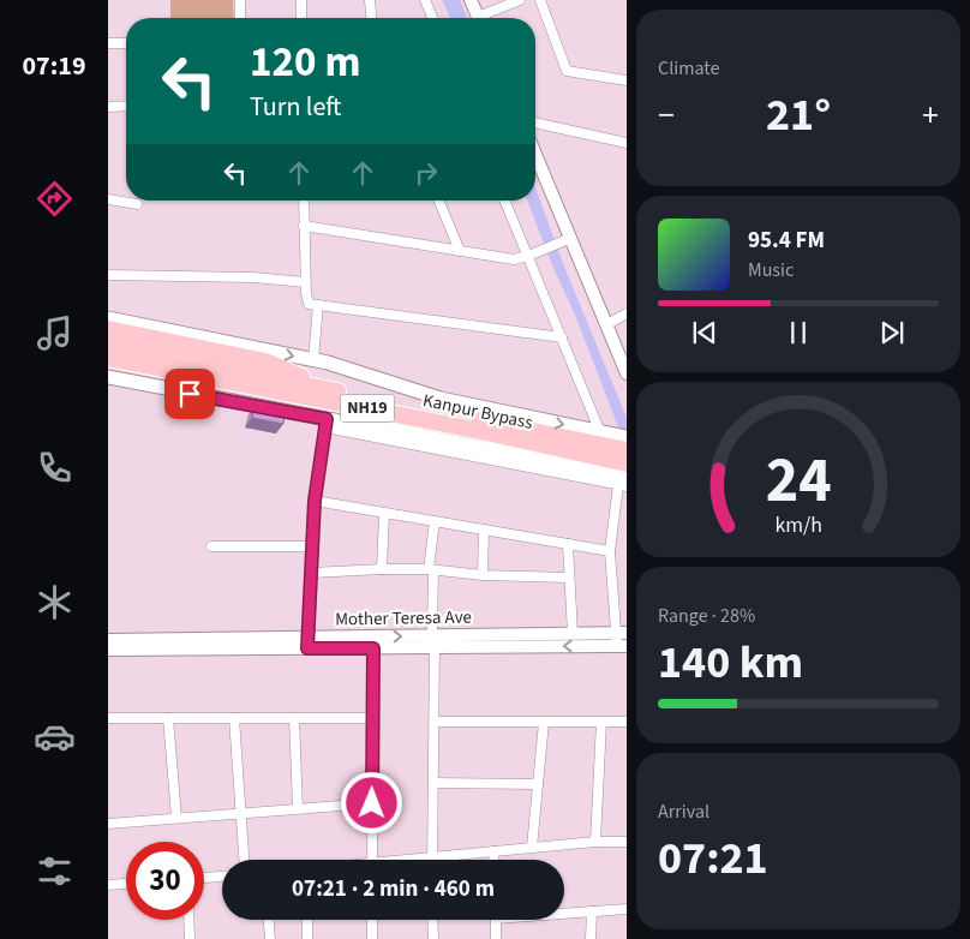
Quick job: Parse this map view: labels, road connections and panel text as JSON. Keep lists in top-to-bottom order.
{
  "streets": {
    "highway": ["NH19", "Kanpur Bypass"],
    "street": ["Mother Teresa Ave"]
  },
  "page": {
    "tabs": "07:19",
    "tile": [
      "Climate",
      ["Range · 28%", "140 km"],
      ["Arrival", "07:21"]
    ],
    "turn": ["120 m", "Turn left"],
    "heat": ["−", "21°", "+"],
    "song": ["95.4 FM", "Music"],
    "limit": "30",
    "trip": "07:21 · 2 min · 460 m",
    "gauge": ["24", "km/h"]
  }
}
